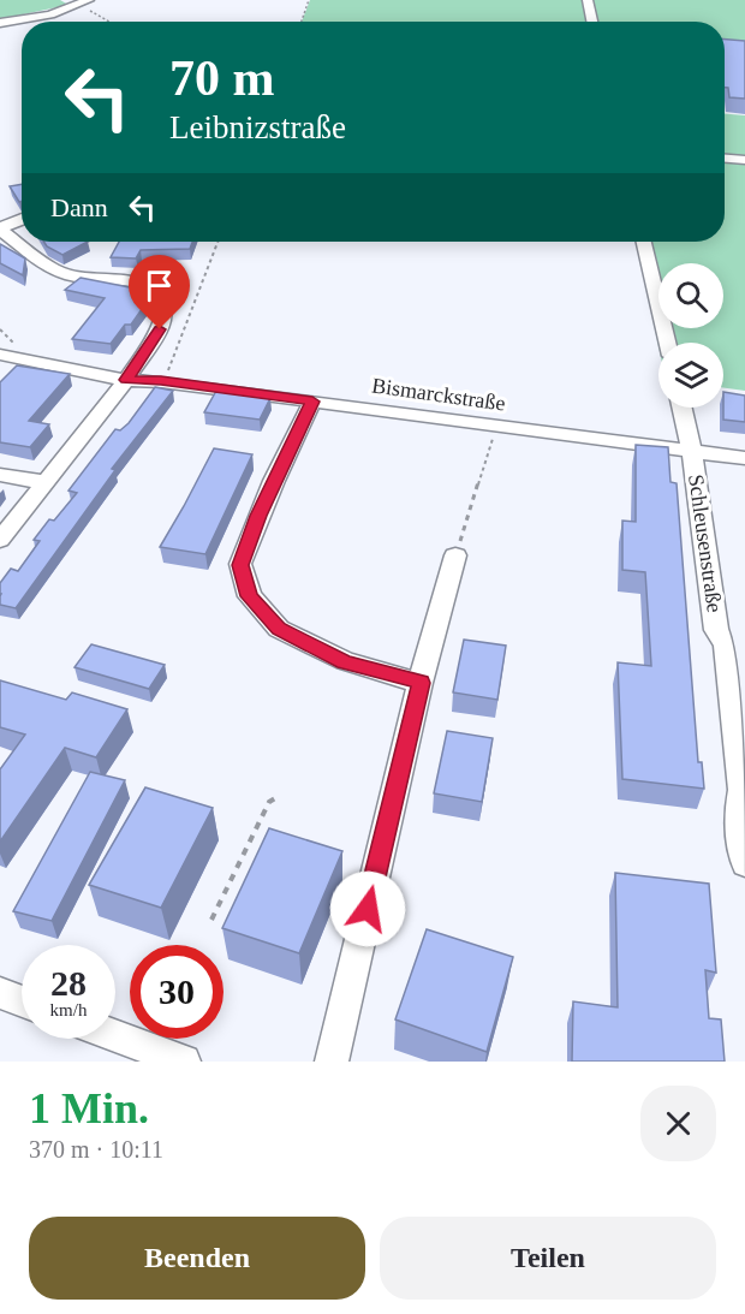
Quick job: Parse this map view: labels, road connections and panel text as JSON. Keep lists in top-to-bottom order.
{
  "streets": {
    "street": ["Bismarckstraße", "Schleusenstraße"]
  },
  "crossings": [
    ["Bismarckstraße", "Schleusenstraße"]
  ],
  "page": {
    "turn": ["70 m", "Leibnizstraße"],
    "then": "Dann",
    "speed": "28 km/h",
    "limit": "30",
    "heading": ["1 Min.", "370 m · 10:11"],
    "buttons": ["Beenden", "Teilen"]
  }
}
